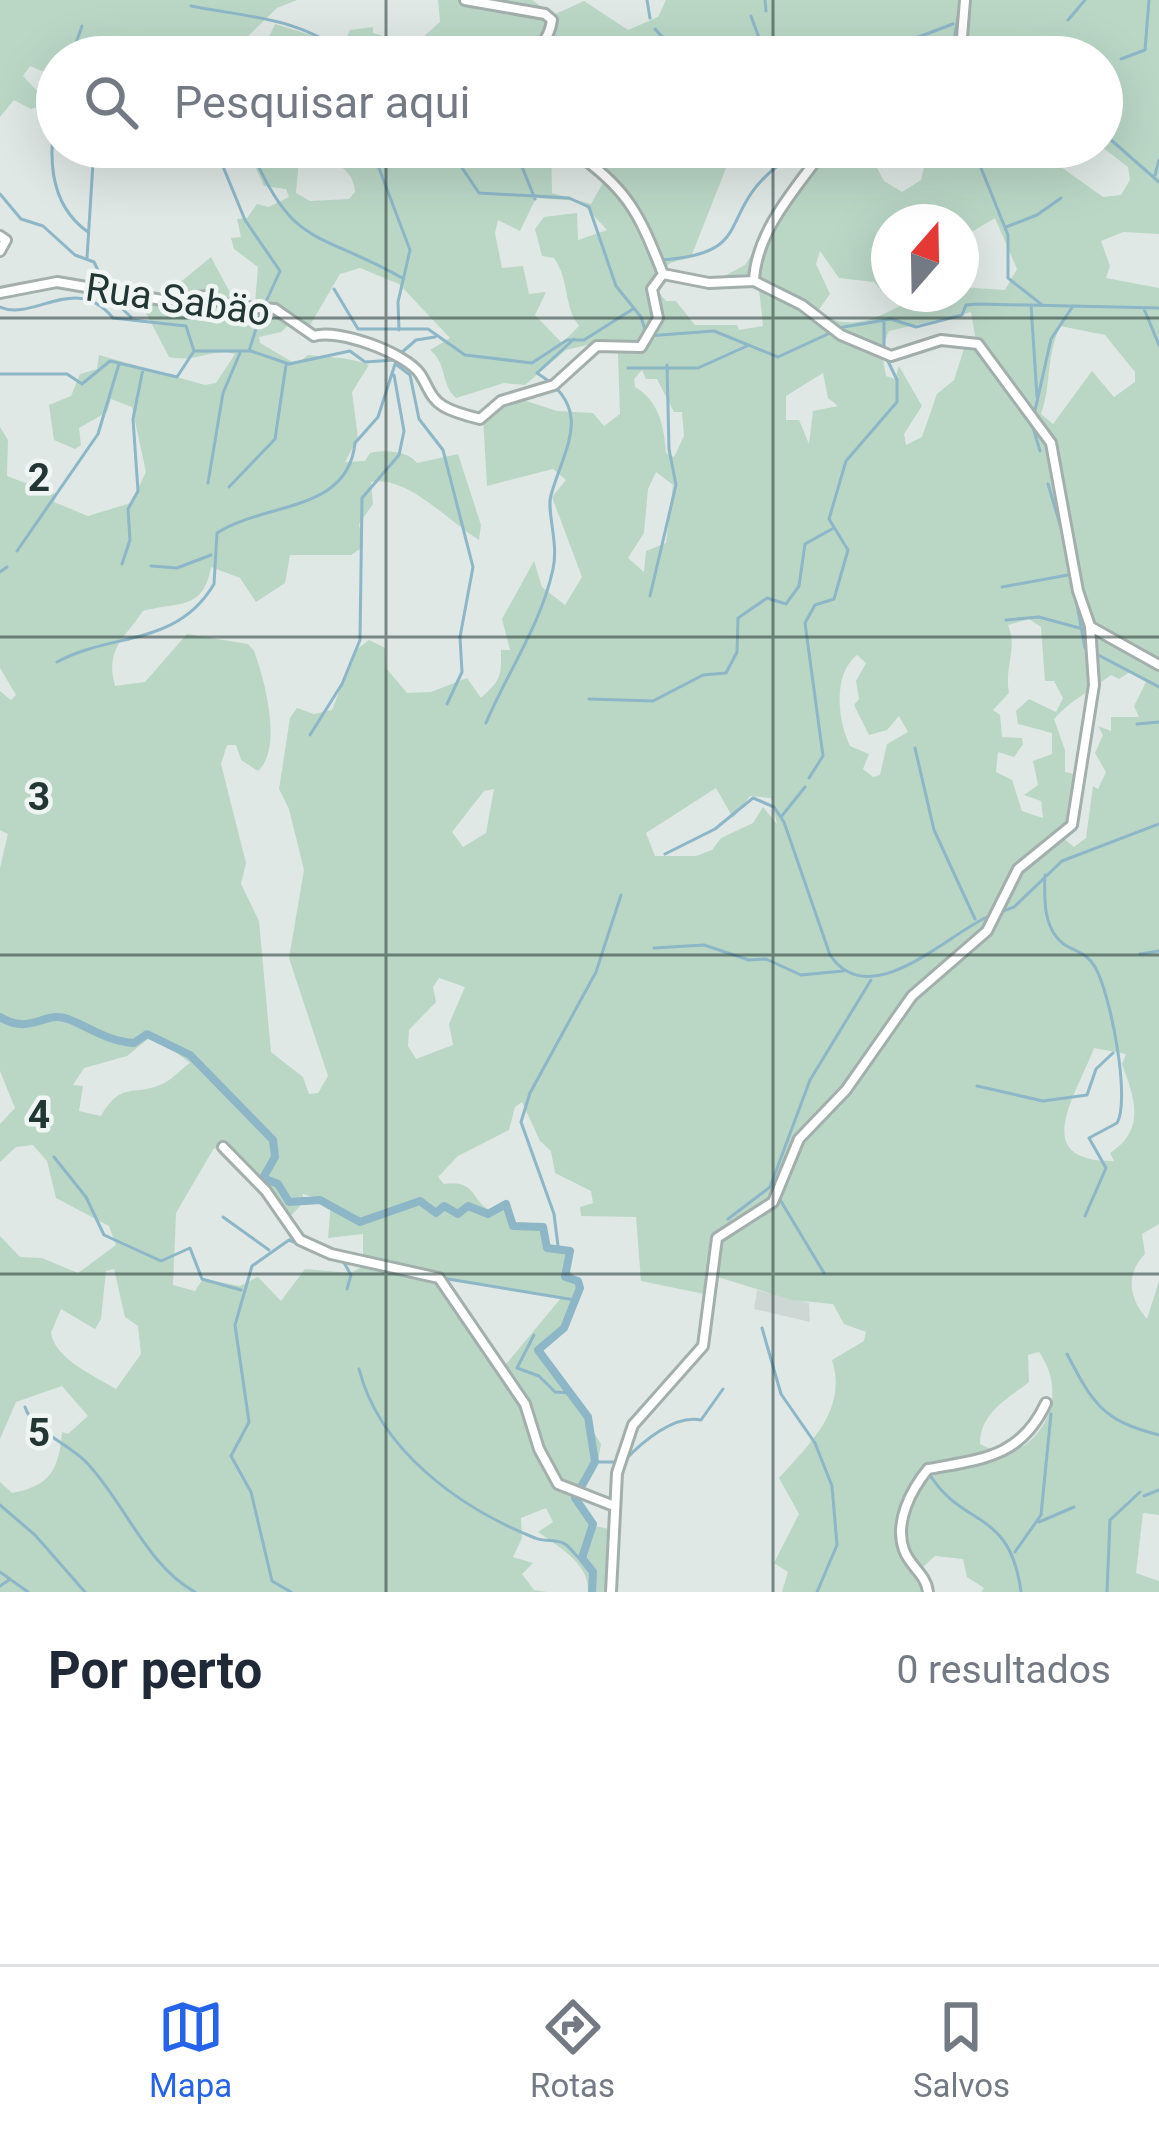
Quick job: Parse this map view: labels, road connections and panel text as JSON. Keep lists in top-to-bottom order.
{
  "streets": {
    "street": ["Rua Sabäo"]
  },
  "north": "top",
  "page": {
    "search": "Pesquisar aqui",
    "heading": ["Por perto", "0 resultados"],
    "nav": ["Mapa", "Rotas", "Salvos"]
  },
  "grid": {
    "rows": [
      "2",
      "3",
      "4",
      "5"
    ]
  }
}
